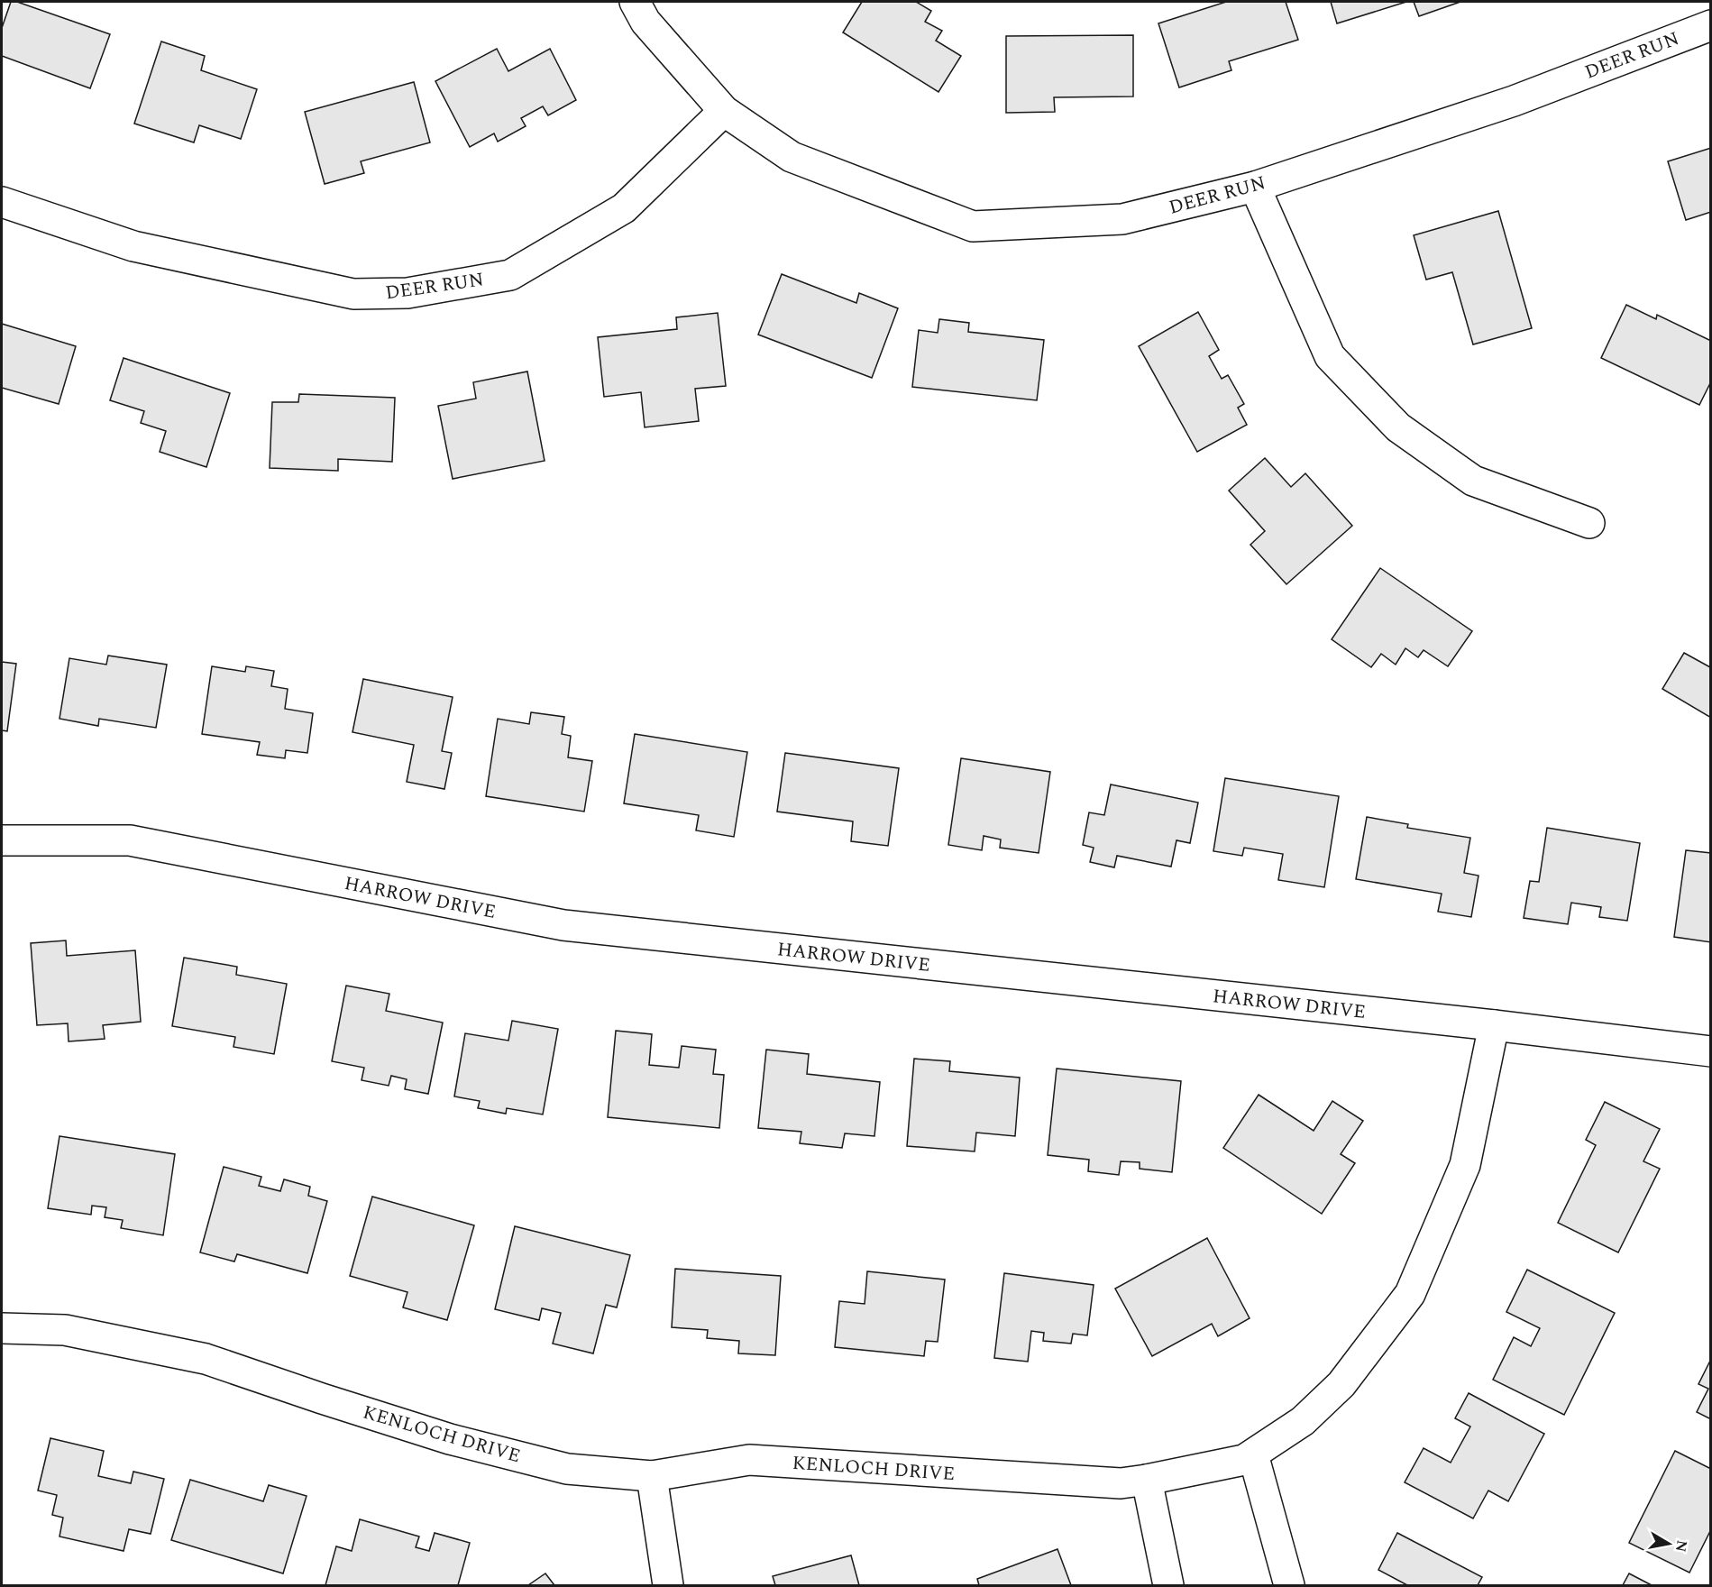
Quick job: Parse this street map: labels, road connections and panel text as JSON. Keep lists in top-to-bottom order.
{
  "streets": {
    "street": ["DEER RUN", "HARROW DRIVE", "KENLOCH DRIVE"]
  },
  "crossings": [
    ["HARROW DRIVE", "KENLOCH DRIVE"]
  ],
  "north": "right"
}
